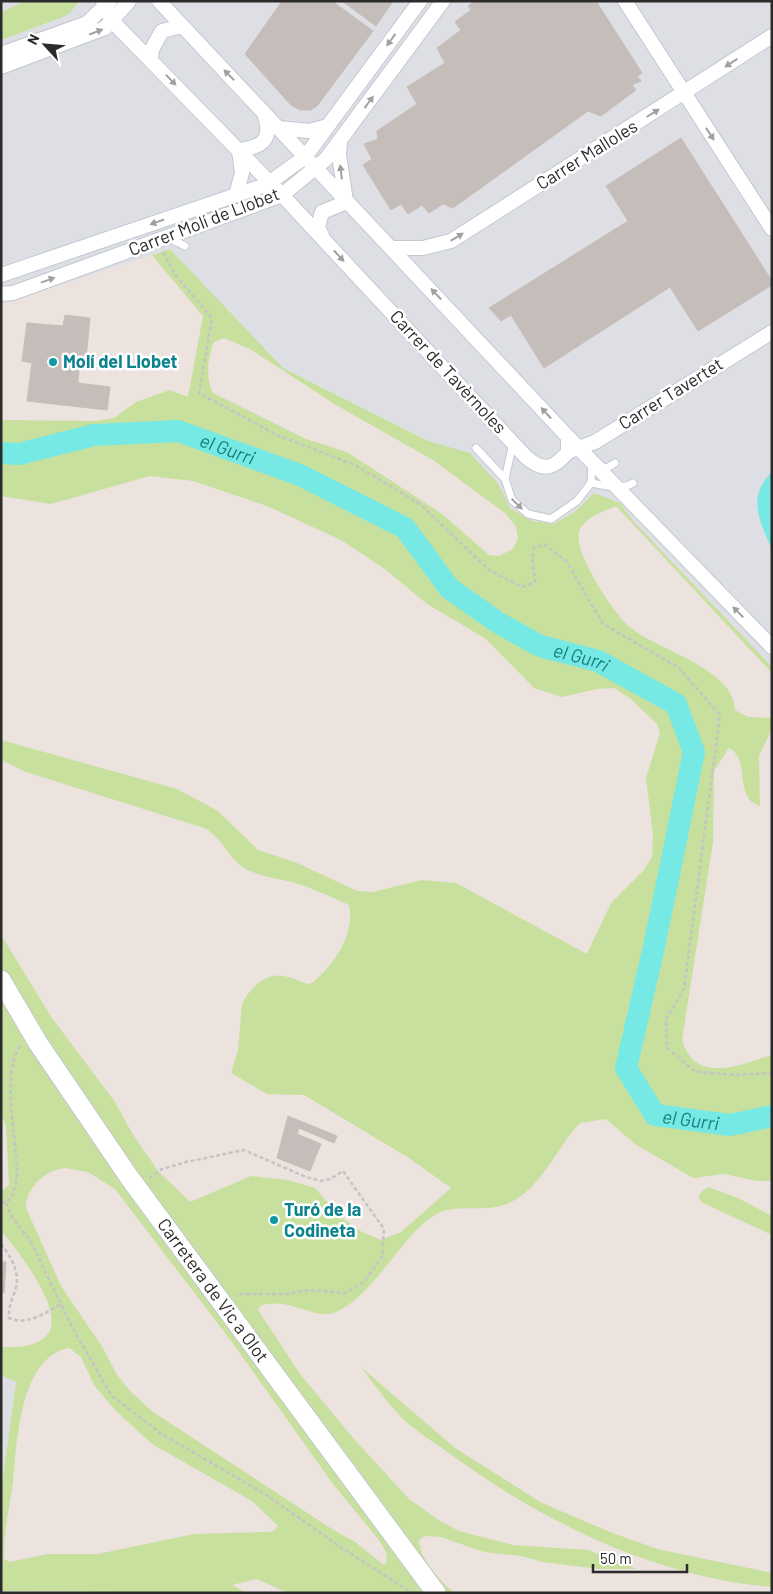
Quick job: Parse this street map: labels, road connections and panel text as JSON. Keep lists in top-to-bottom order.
{
  "streets": {
    "street": [
      "Carrer Malloles",
      "Carrer Molí de Llobet",
      "Carrer de Tavèrnoles",
      "Carrer Tavertet",
      "Carretera de Vic a Olot"
    ]
  },
  "crossings": [
    ["Carrer Molí de Llobet", "Carrer de Tavèrnoles"],
    ["Carrer de Tavèrnoles", "Carrer Tavertet"]
  ],
  "water": ["el Gurri"],
  "places": ["Molí del Llobet", "Turó de la Codineta"],
  "scale_bar": "50 m",
  "north": "top left"
}
